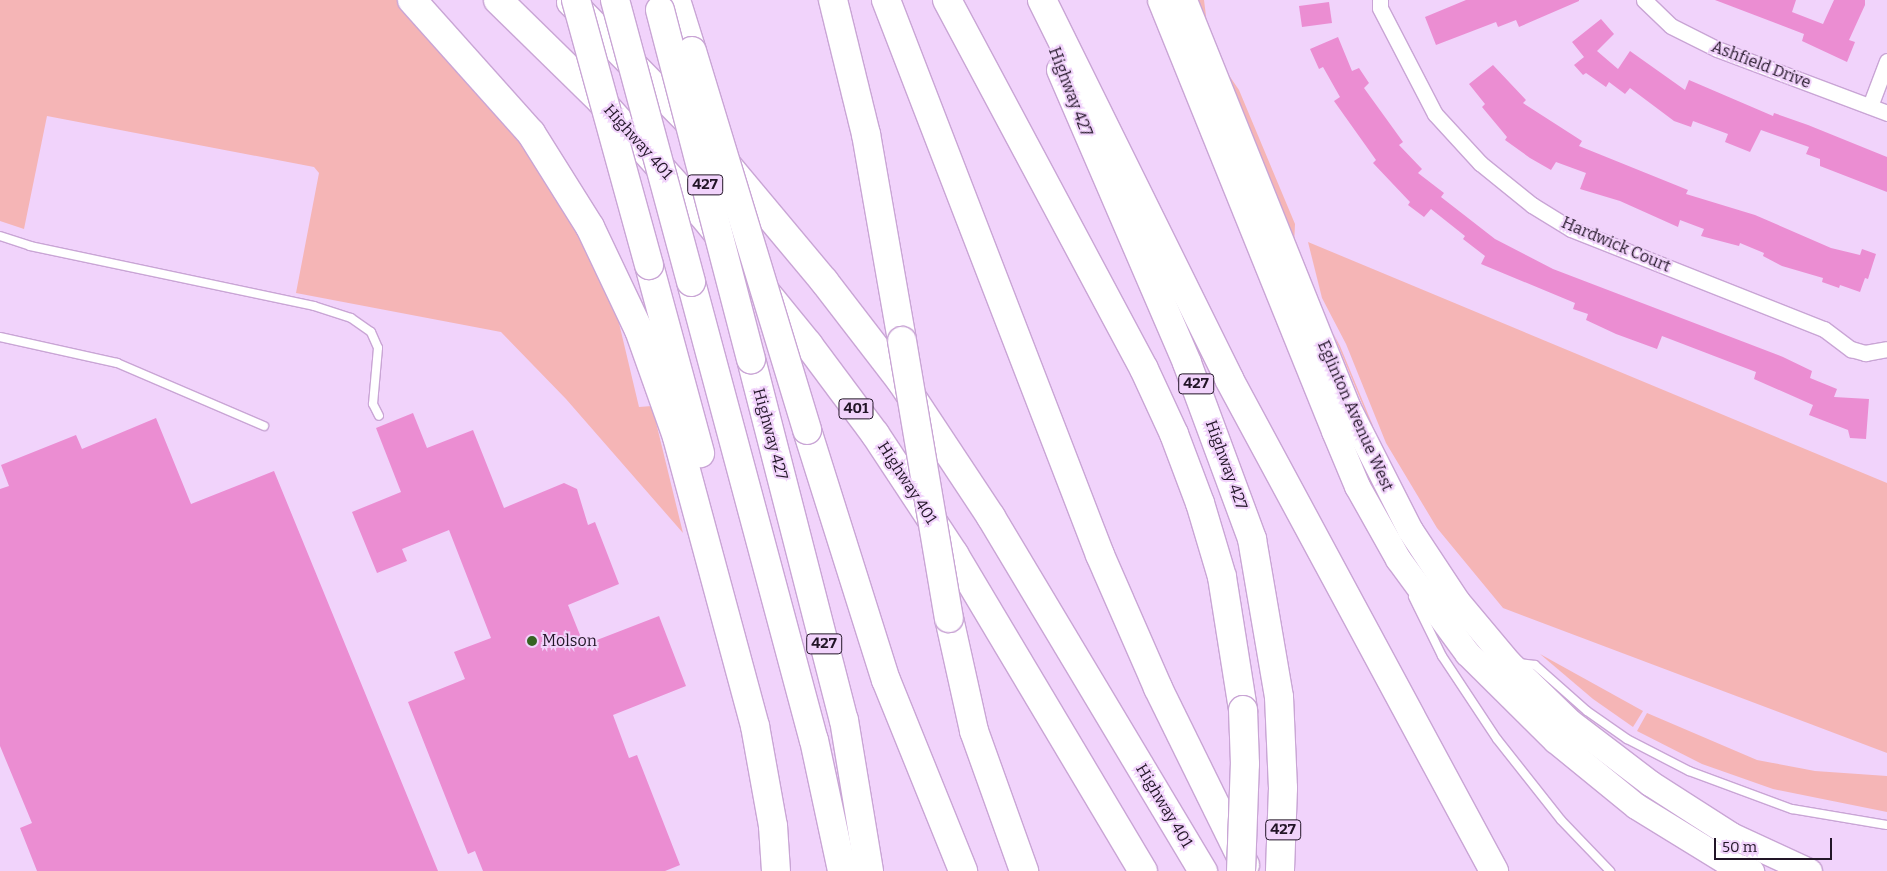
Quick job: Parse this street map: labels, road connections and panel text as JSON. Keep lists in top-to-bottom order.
{
  "streets": {
    "highway": [
      "Highway 427",
      "Highway 401",
      "427",
      "401"
    ],
    "main road": ["Eglinton Avenue West"],
    "street": ["Ashfield Drive", "Hardwick Court"]
  },
  "places": ["Molson"],
  "scale_bar": "50 m"
}
